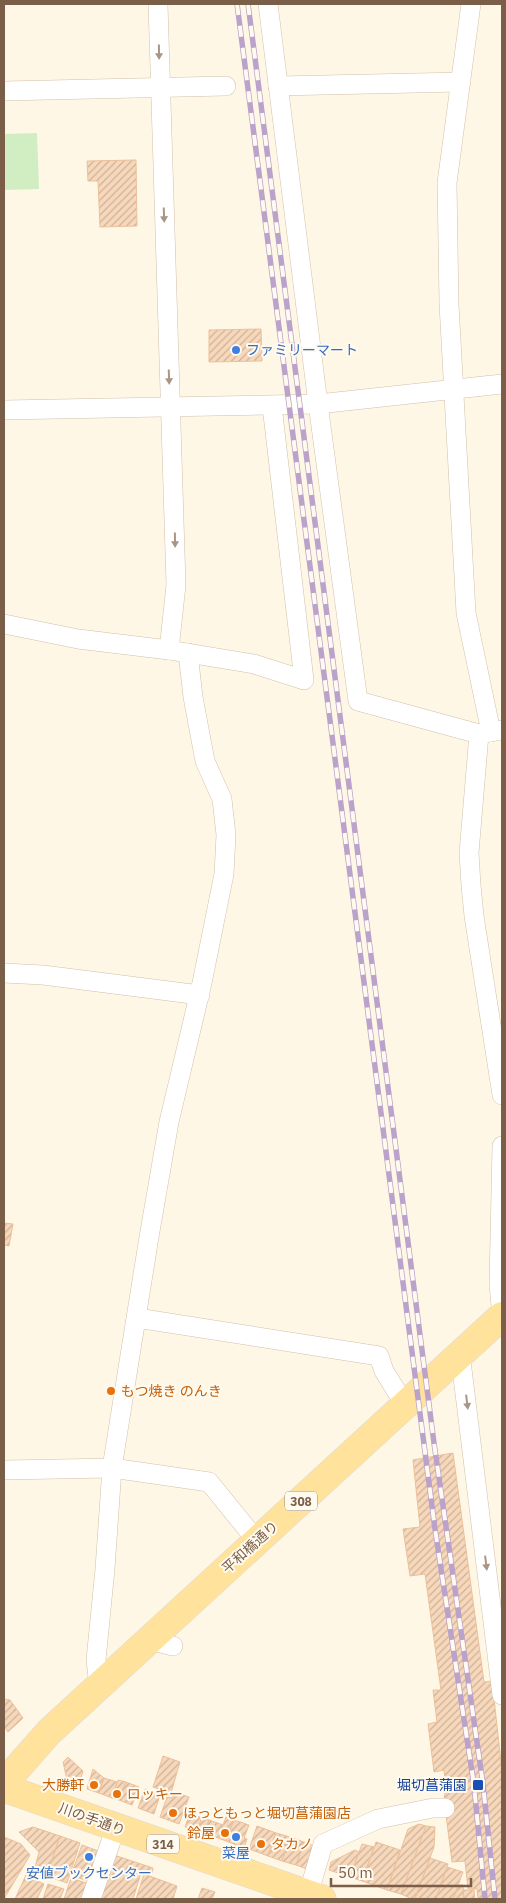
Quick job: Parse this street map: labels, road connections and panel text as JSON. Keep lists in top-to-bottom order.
{
  "streets": {
    "main road": [
      "308",
      "平和橋通り",
      "川の手通り",
      "314"
    ]
  },
  "places": {
    "other": [
      "ファミリーマート",
      "もつ焼き のんき",
      "大勝軒",
      "ロッキー",
      "ほっともっと堀切菖蒲園店",
      "鈴屋",
      "菜屋",
      "タカノ",
      "安値ブックセンター"
    ],
    "transit": ["堀切菖蒲園"]
  },
  "scale_bar": "50 m"
}
